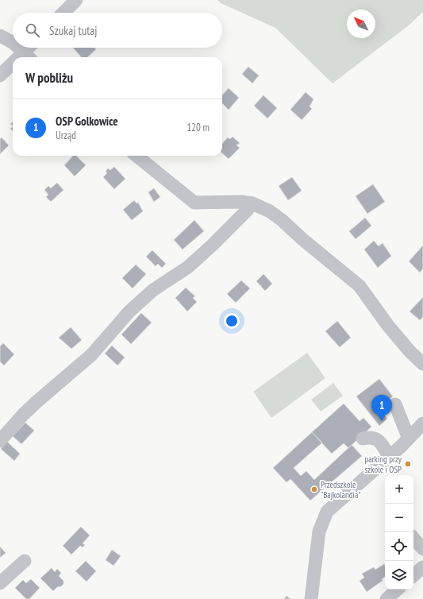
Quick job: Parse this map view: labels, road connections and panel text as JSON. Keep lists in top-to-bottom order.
{
  "places": ["parking przy szkole i OSP", "Przedszkole \"Bajkolandia\""],
  "north": "top left",
  "page": {
    "search": "Szukaj tutaj",
    "heading": "W pobliżu",
    "list": [
      {
        "mark": "1",
        "name": "OSP Golkowice",
        "note": "Urząd",
        "value": "120 m"
      }
    ],
    "pins": "1",
    "map_buttons": ["+", "−"]
  }
}
